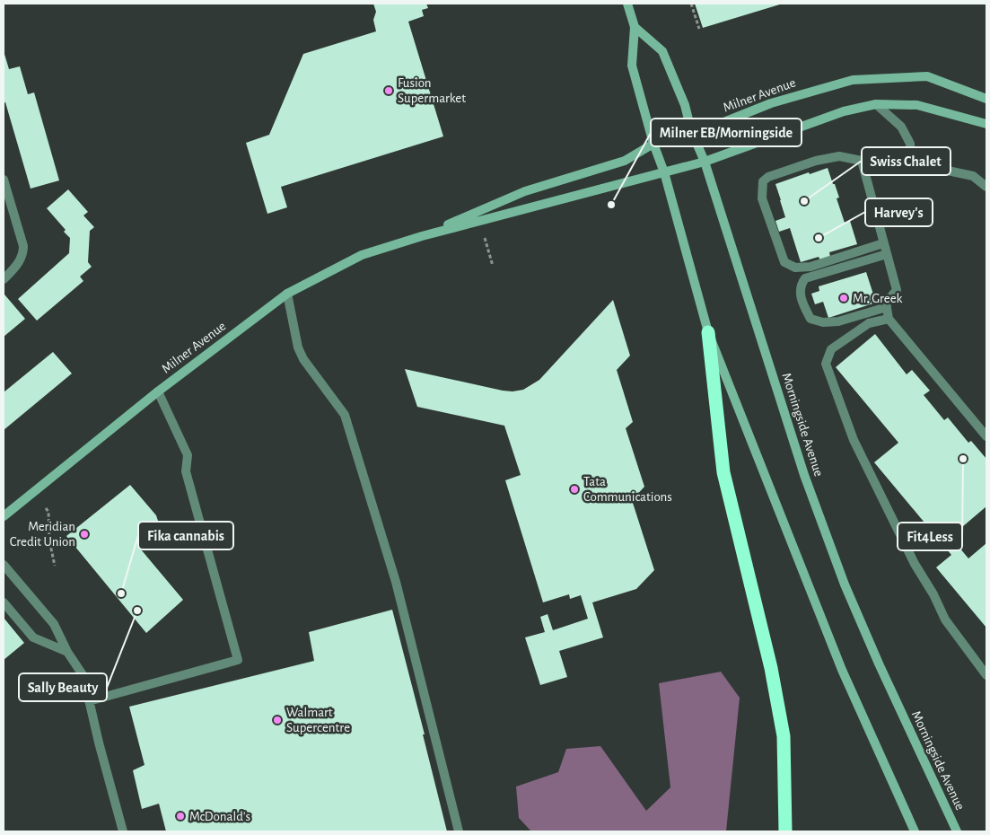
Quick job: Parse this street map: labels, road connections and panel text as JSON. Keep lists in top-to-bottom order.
{
  "streets": {
    "main road": ["Milner Avenue", "Morningside Avenue"]
  },
  "crossings": [
    ["Milner Avenue", "Morningside Avenue"]
  ],
  "places": [
    "Fusion Supermarket",
    "Swiss Chalet",
    "Milner EB/Morningside",
    "Harvey's",
    "Mr. Greek",
    "Fit4Less",
    "Tata Communications",
    "Meridian Credit Union",
    "Fika cannabis",
    "Sally Beauty",
    "Walmart Supercentre",
    "McDonald's"
  ]
}
